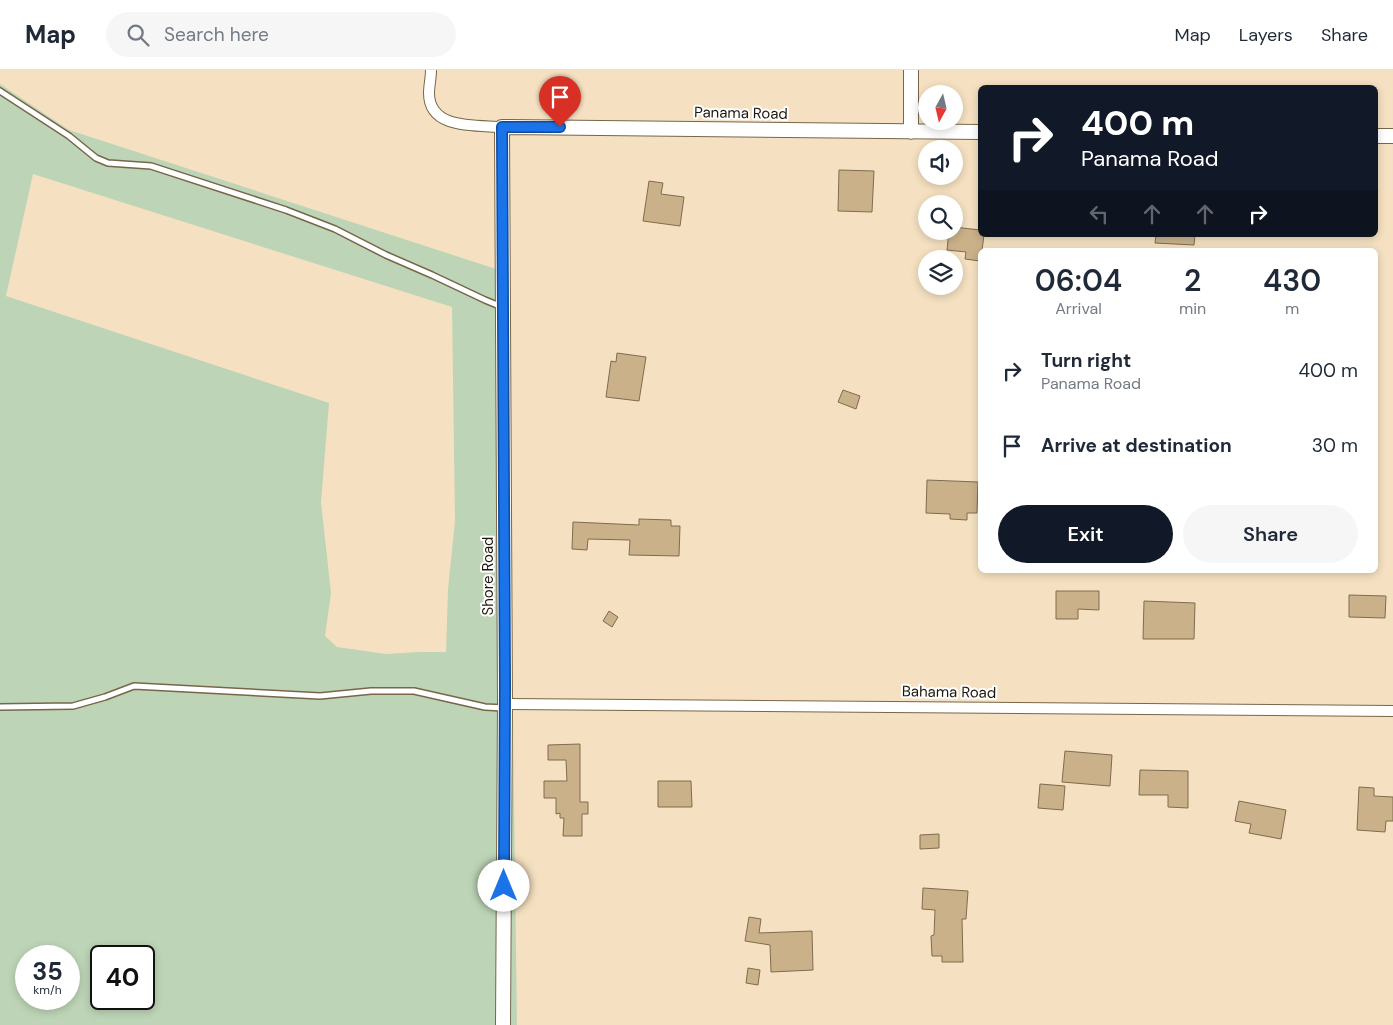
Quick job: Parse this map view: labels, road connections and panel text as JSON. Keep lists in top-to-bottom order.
{
  "streets": {
    "street": ["Panama Road", "Shore Road", "Bahama Road"]
  },
  "crossings": [
    ["Panama Road", "Shore Road"],
    ["Shore Road", "Bahama Road"]
  ],
  "north": "bottom",
  "page": {
    "header": "Map",
    "search": "Search here",
    "nav": ["Map", "Layers", "Share"],
    "turn": ["400 m", "Panama Road"],
    "eta": [
      "06:04",
      "Arrival",
      "2",
      "min",
      "430",
      "m"
    ],
    "list": [
      {
        "name": "Turn right",
        "note": "Panama Road",
        "value": "400 m"
      },
      {
        "name": "Arrive at destination",
        "value": "30 m"
      }
    ],
    "buttons": ["Exit", "Share"],
    "speed": "35 km/h",
    "limit": "40"
  }
}
